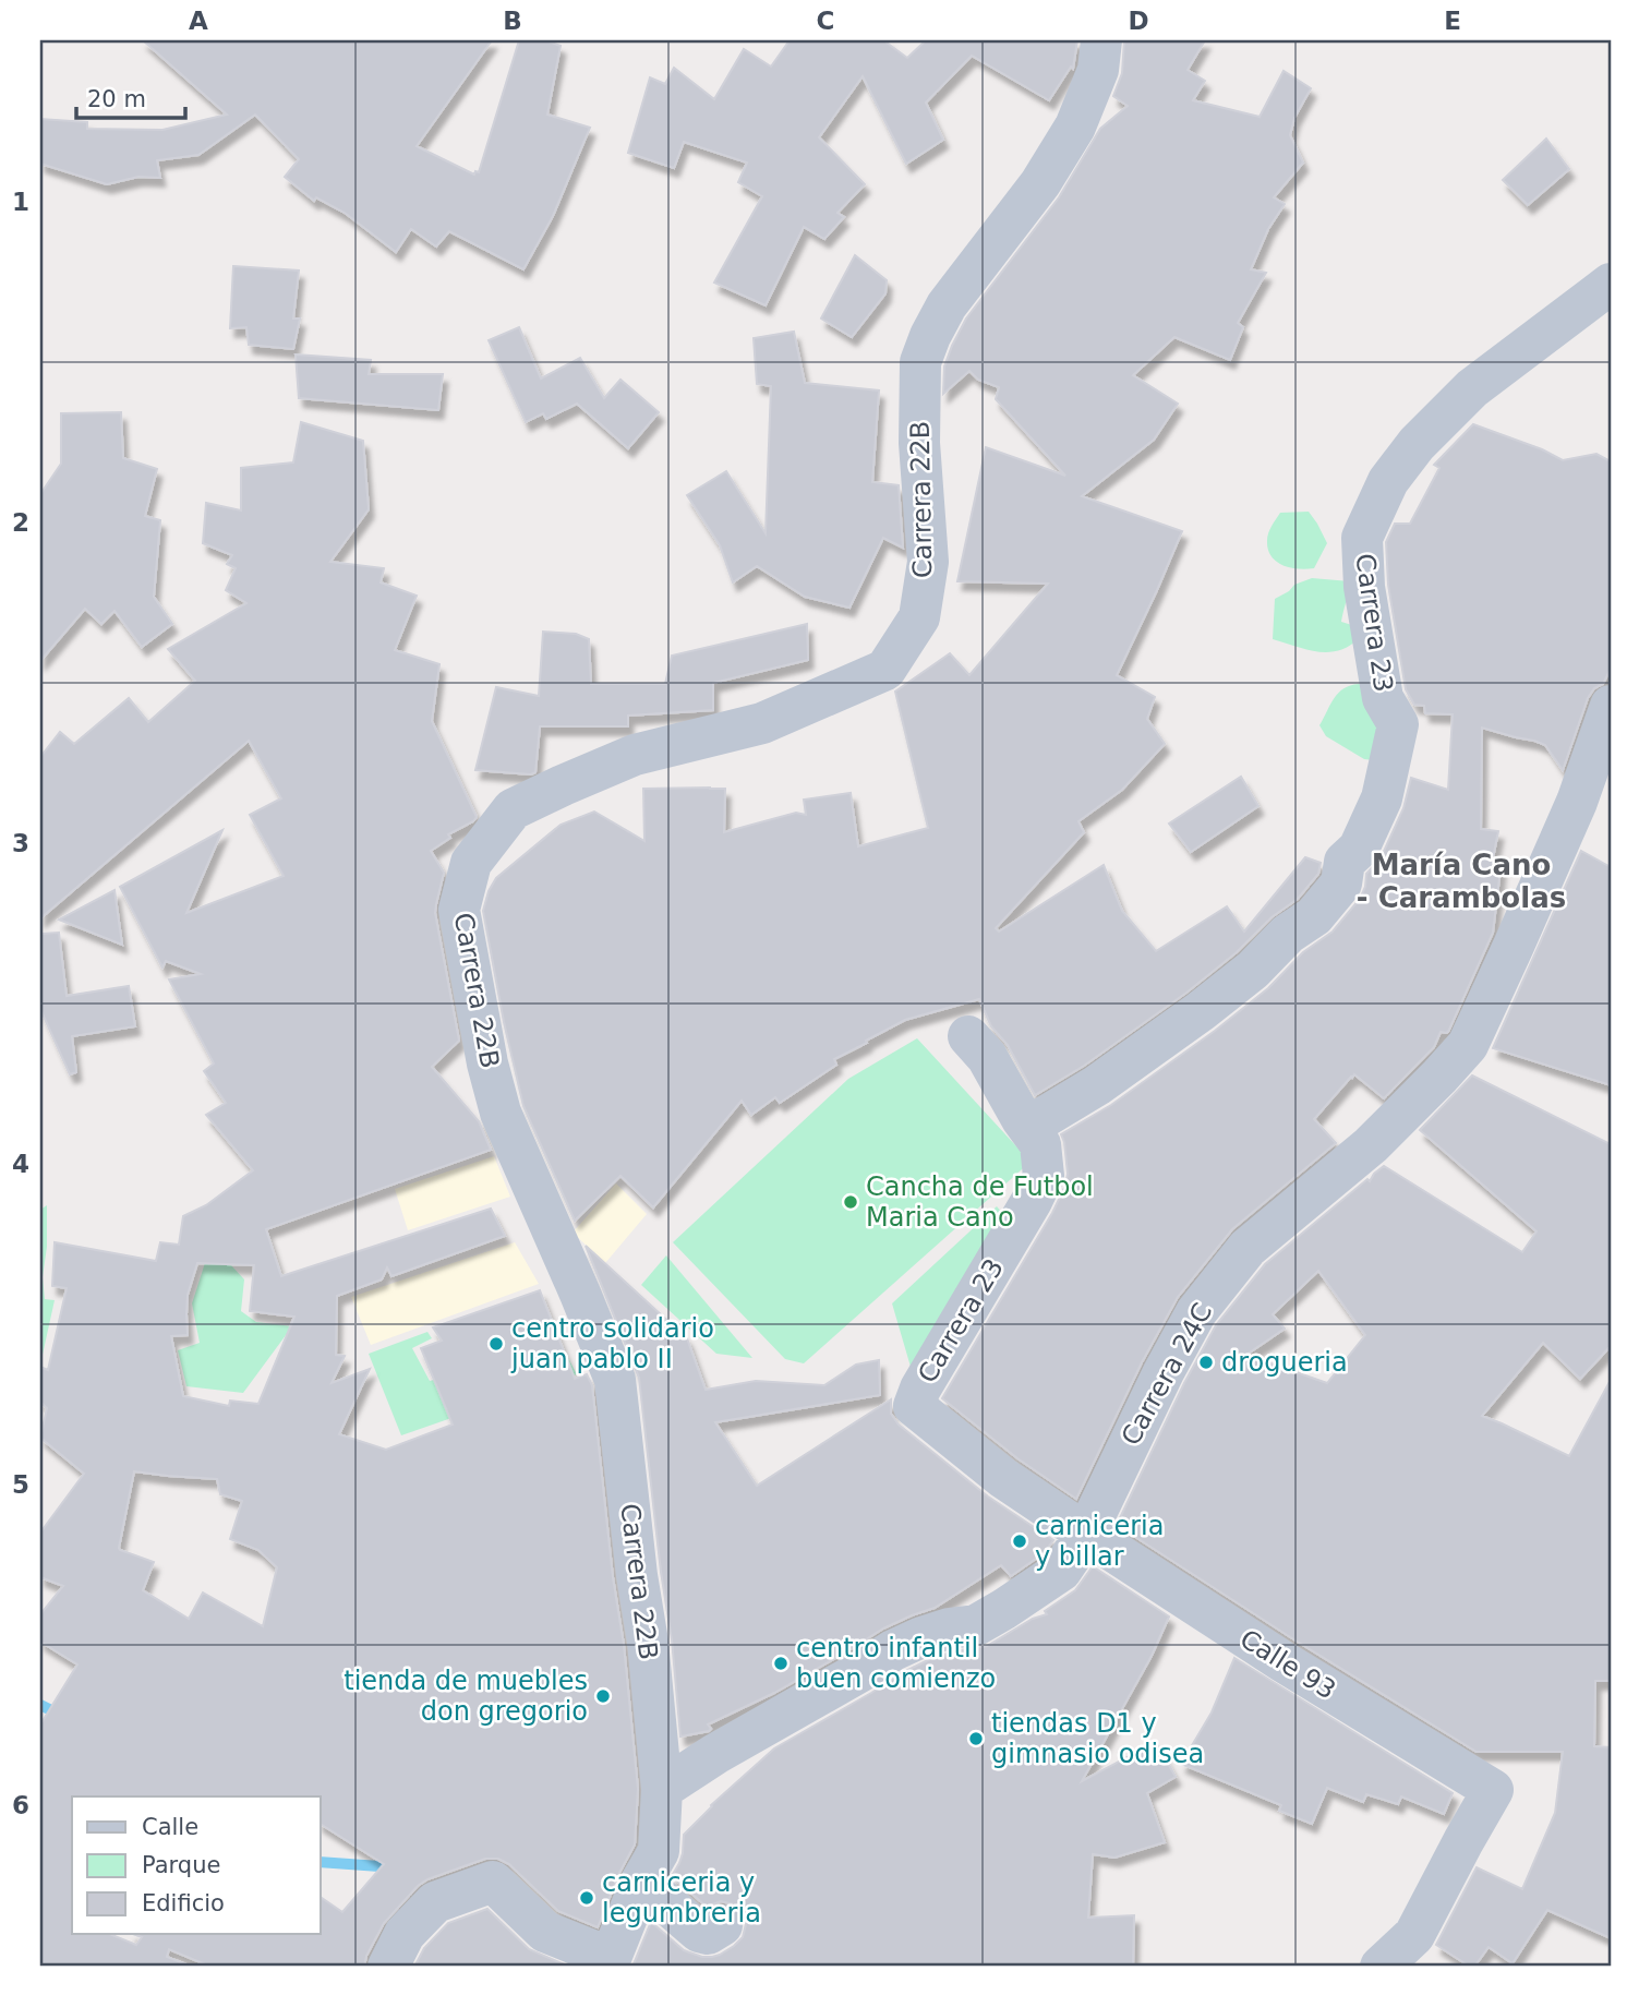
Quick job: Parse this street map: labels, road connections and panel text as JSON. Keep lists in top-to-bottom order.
{
  "streets": {
    "street": [
      "Carrera 22B",
      "Carrera 23",
      "Carrera 24C",
      "Calle 93"
    ]
  },
  "crossings": [
    ["Carrera 22B", "Carrera 24C"],
    ["Carrera 23", "Carrera 24C"],
    ["Carrera 23", "Calle 93"],
    ["Carrera 24C", "Calle 93"]
  ],
  "districts": ["María Cano - Carambolas"],
  "places": [
    "Cancha de Futbol Maria Cano",
    "centro solidario juan pablo II",
    "drogueria",
    "carniceria y billar",
    "centro infantil buen comienzo",
    "tienda de muebles don gregorio",
    "tiendas D1 y gimnasio odisea",
    "carniceria y legumbreria"
  ],
  "legend": ["Calle", "Parque", "Edificio"],
  "scale_bar": "20 m",
  "grid": {
    "columns": [
      "A",
      "B",
      "C",
      "D",
      "E"
    ],
    "rows": [
      "1",
      "2",
      "3",
      "4",
      "5",
      "6"
    ]
  }
}
